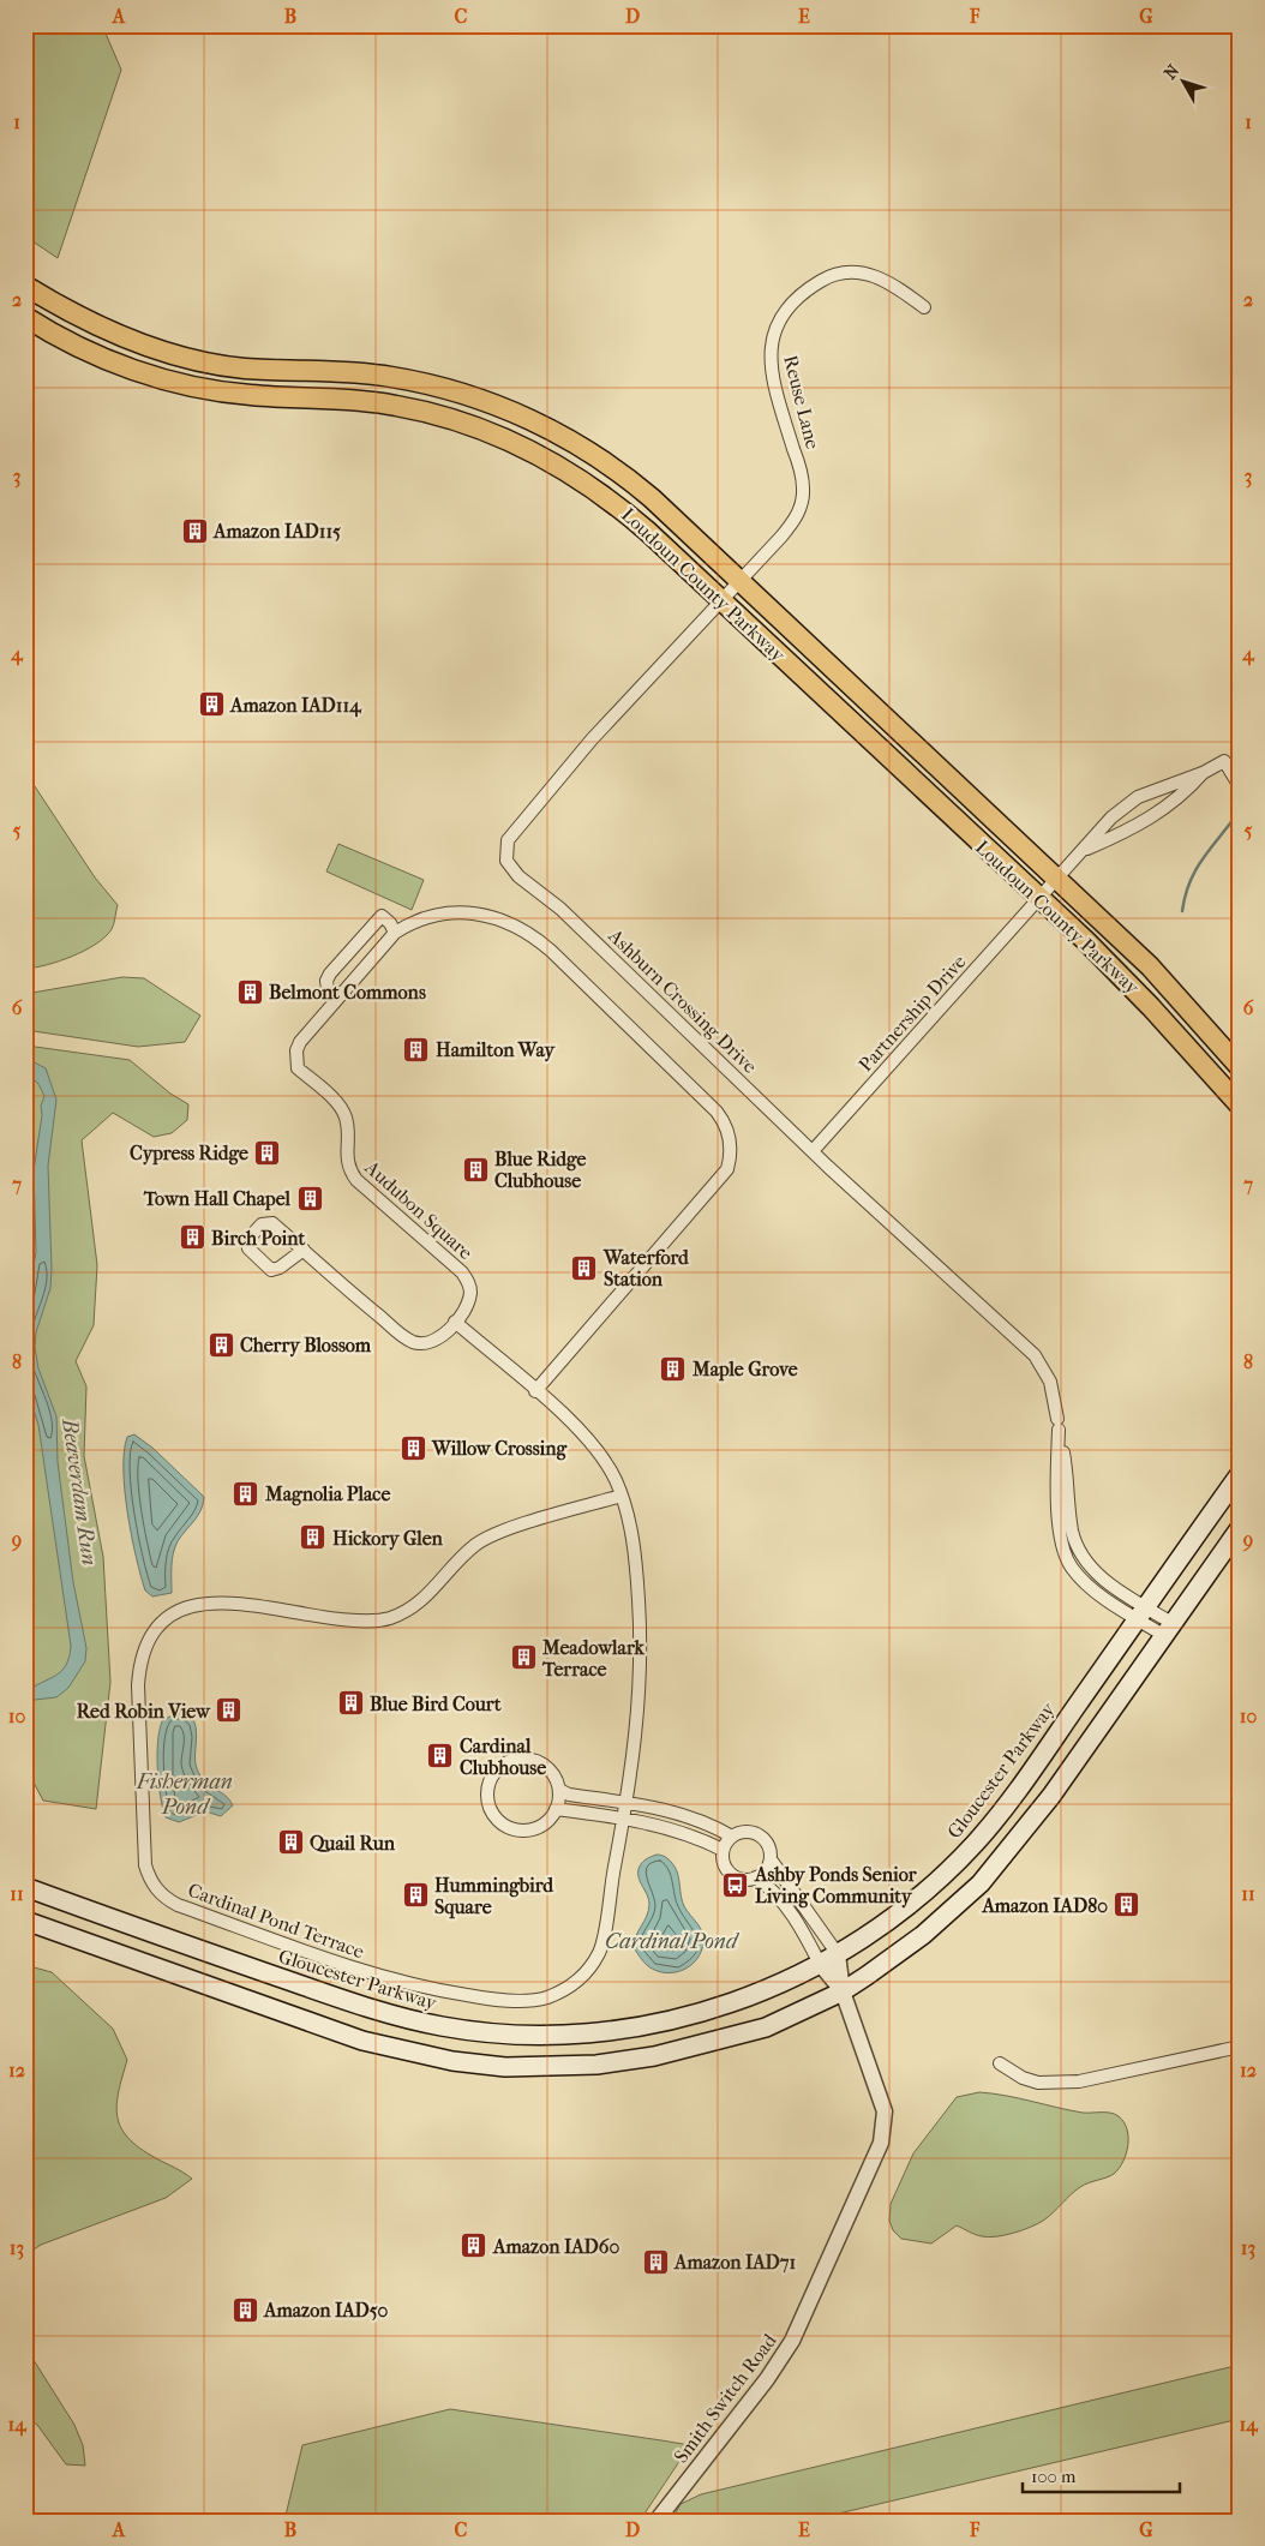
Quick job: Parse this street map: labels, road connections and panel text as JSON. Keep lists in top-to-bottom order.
{
  "streets": {
    "main road": ["Loudoun County Parkway", "Gloucester Parkway"],
    "street": [
      "Reuse Lane",
      "Ashburn Crossing Drive",
      "Partnership Drive",
      "Audubon Square",
      "Cardinal Pond Terrace",
      "Smith Switch Road"
    ]
  },
  "crossings": [
    ["Reuse Lane", "Loudoun County Parkway"],
    ["Reuse Lane", "Ashburn Crossing Drive"],
    ["Loudoun County Parkway", "Ashburn Crossing Drive"],
    ["Loudoun County Parkway", "Partnership Drive"],
    ["Ashburn Crossing Drive", "Partnership Drive"],
    ["Audubon Square", "Cardinal Pond Terrace"],
    ["Gloucester Parkway", "Smith Switch Road"]
  ],
  "water": ["Beaverdam Run", "Fisherman Pond", "Cardinal Pond"],
  "places": {
    "building": [
      "Amazon IAD115",
      "Amazon IAD114",
      "Belmont Commons",
      "Hamilton Way",
      "Cypress Ridge",
      "Blue Ridge Clubhouse",
      "Town Hall Chapel",
      "Birch Point",
      "Waterford Station",
      "Cherry Blossom",
      "Maple Grove",
      "Willow Crossing",
      "Magnolia Place",
      "Hickory Glen",
      "Meadowlark Terrace",
      "Blue Bird Court",
      "Red Robin View",
      "Cardinal Clubhouse",
      "Quail Run",
      "Hummingbird Square",
      "Amazon IAD80",
      "Amazon IAD60",
      "Amazon IAD71",
      "Amazon IAD50"
    ],
    "bus stop": ["Ashby Ponds Senior Living Community"]
  },
  "scale_bar": "100 m",
  "north": "top left",
  "grid": {
    "columns": [
      "A",
      "B",
      "C",
      "D",
      "E",
      "F",
      "G"
    ],
    "rows": [
      "1",
      "2",
      "3",
      "4",
      "5",
      "6",
      "7",
      "8",
      "9",
      "10",
      "11",
      "12",
      "13",
      "14"
    ]
  }
}
